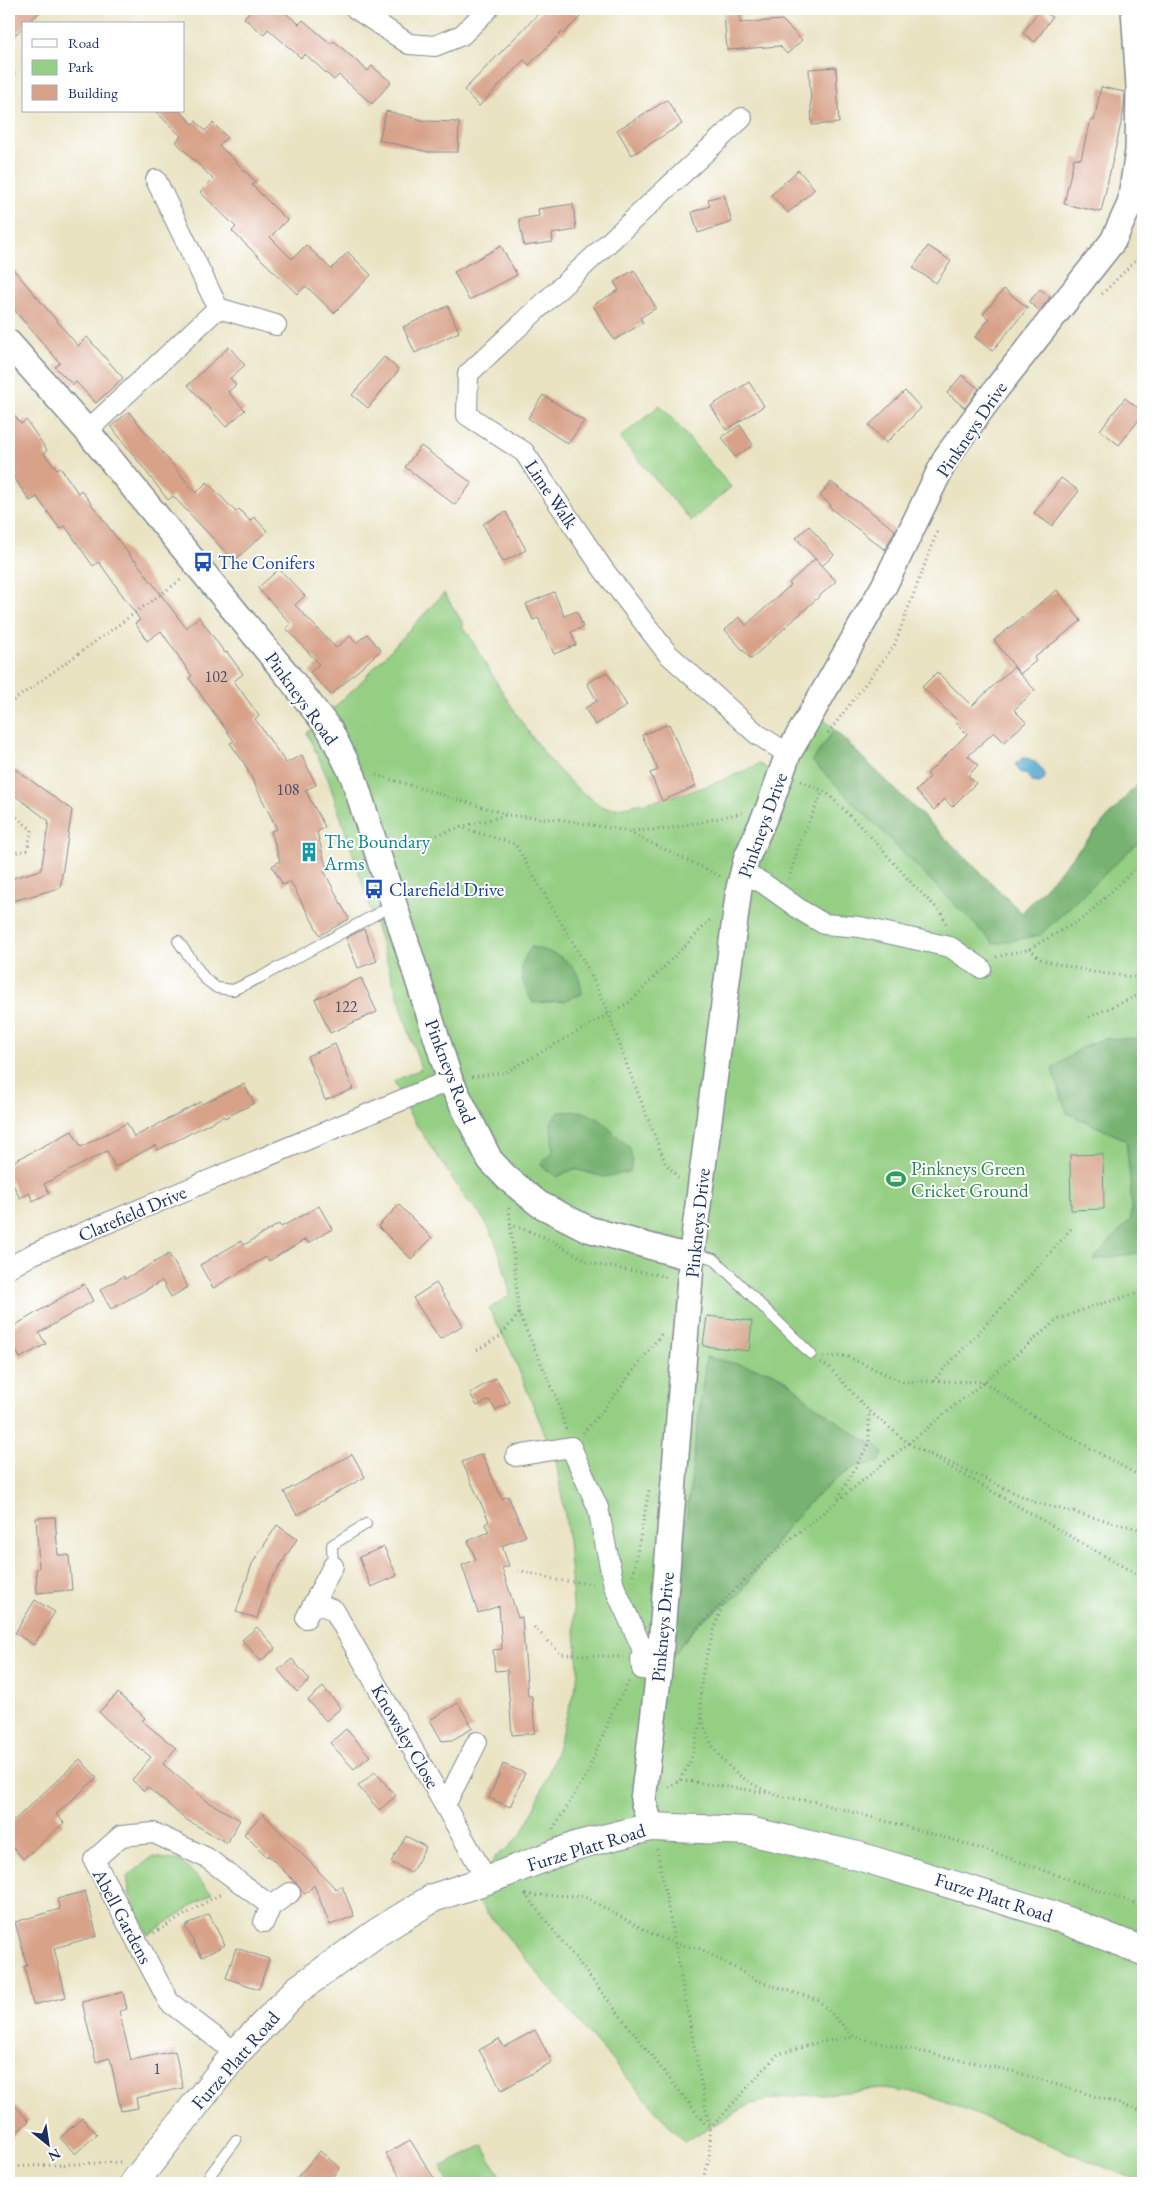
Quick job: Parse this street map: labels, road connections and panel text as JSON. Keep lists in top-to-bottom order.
{
  "streets": {
    "main road": ["Furze Platt Road"],
    "street": [
      "Pinkneys Drive",
      "Lime Walk",
      "Pinkneys Road",
      "Clarefield Drive",
      "Knowsley Close",
      "Abell Gardens"
    ]
  },
  "crossings": [
    ["Pinkneys Drive", "Lime Walk"],
    ["Pinkneys Drive", "Pinkneys Road"],
    ["Pinkneys Drive", "Furze Platt Road"],
    ["Pinkneys Road", "Clarefield Drive"],
    ["Knowsley Close", "Furze Platt Road"],
    ["Furze Platt Road", "Abell Gardens"]
  ],
  "places": {
    "bus stop": ["The Conifers", "Clarefield Drive"],
    "building": ["The Boundary Arms"],
    "sports": ["Pinkneys Green Cricket Ground"]
  },
  "house_numbers": [
    "102",
    "108",
    "122",
    "1"
  ],
  "legend": ["Road", "Park", "Building"],
  "north": "bottom right"
}
